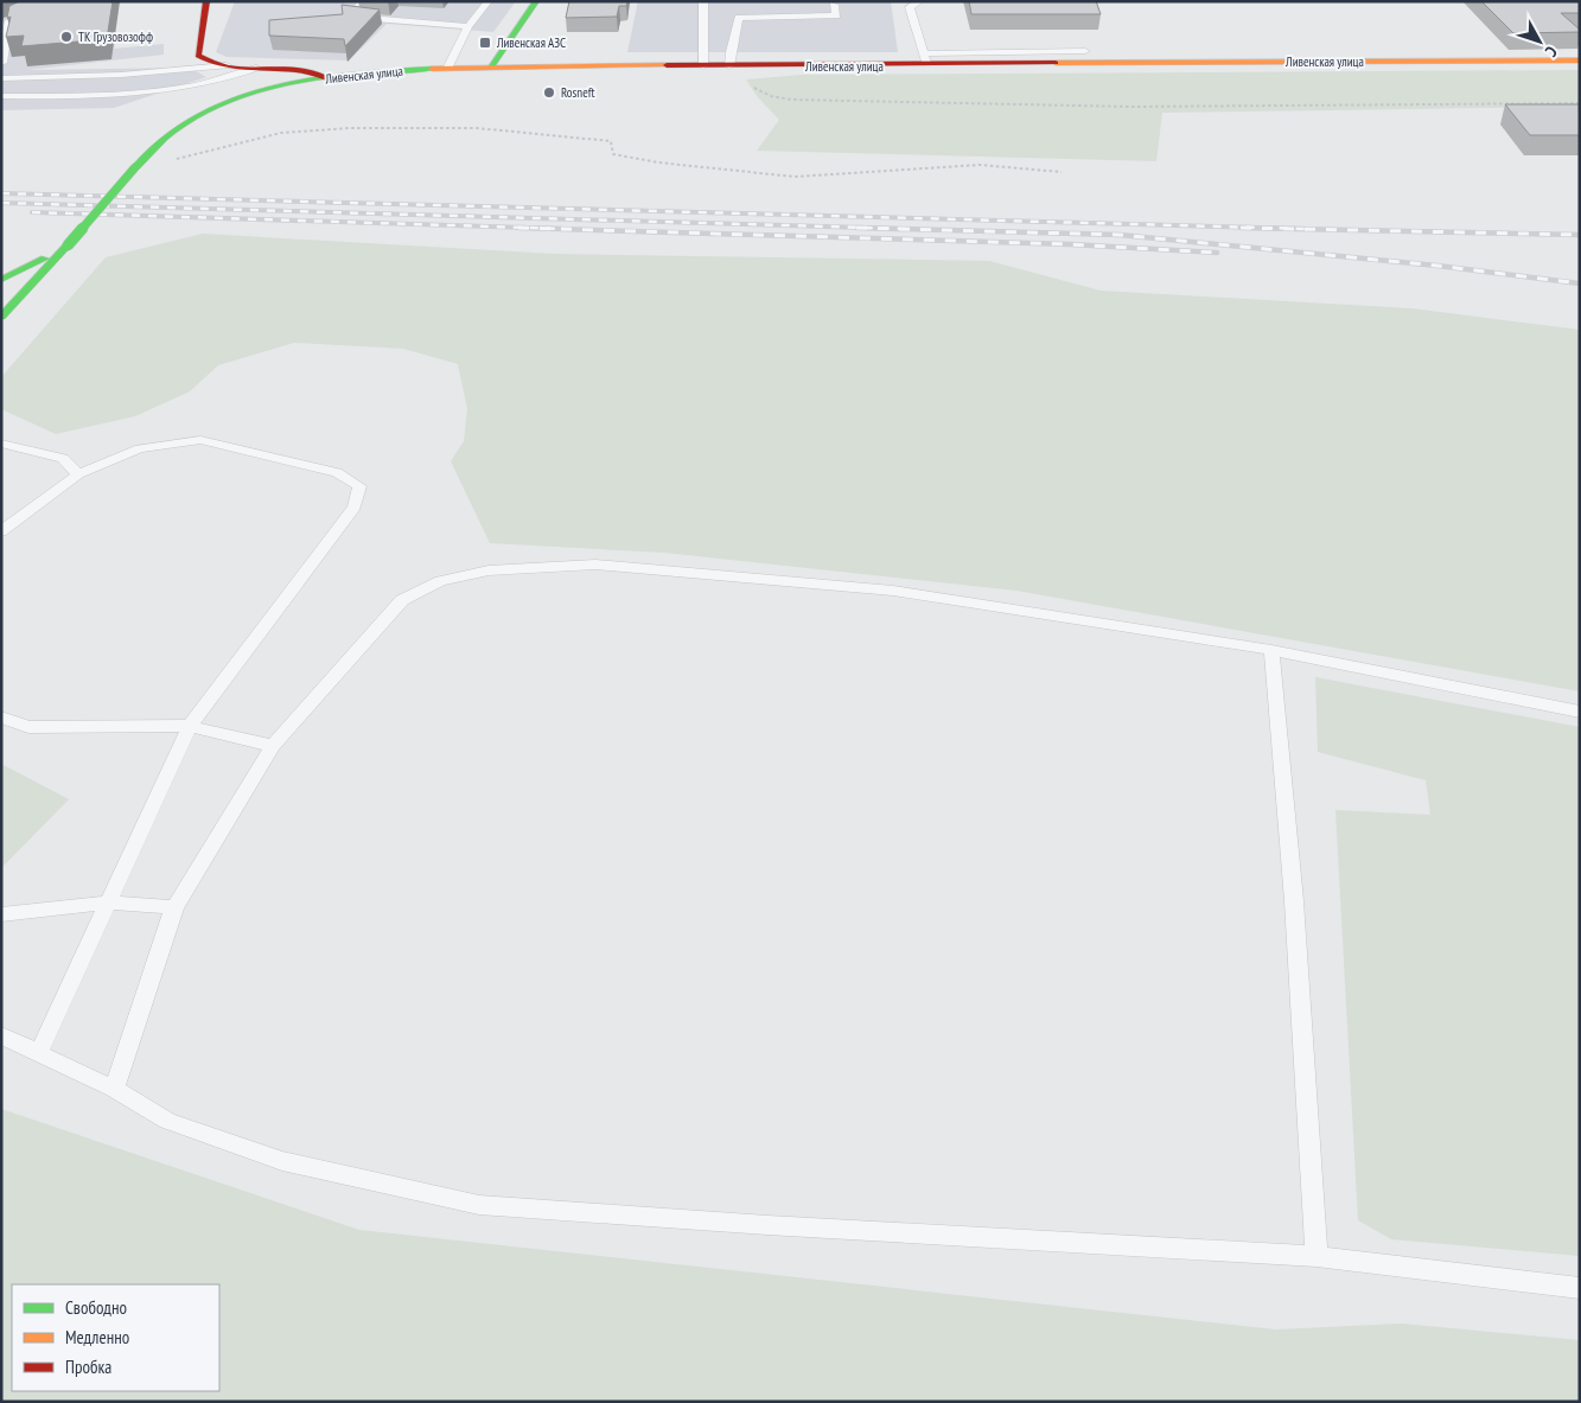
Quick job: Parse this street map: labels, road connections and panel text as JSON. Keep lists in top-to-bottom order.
{
  "streets": {
    "main road": ["Ливенская улица"]
  },
  "places": {
    "other": ["ТК Грузовозофф", "Rosneft"],
    "transit": ["Ливенская АЗС"]
  },
  "legend": ["Свободно", "Медленно", "Пробка"],
  "north": "bottom right"
}
